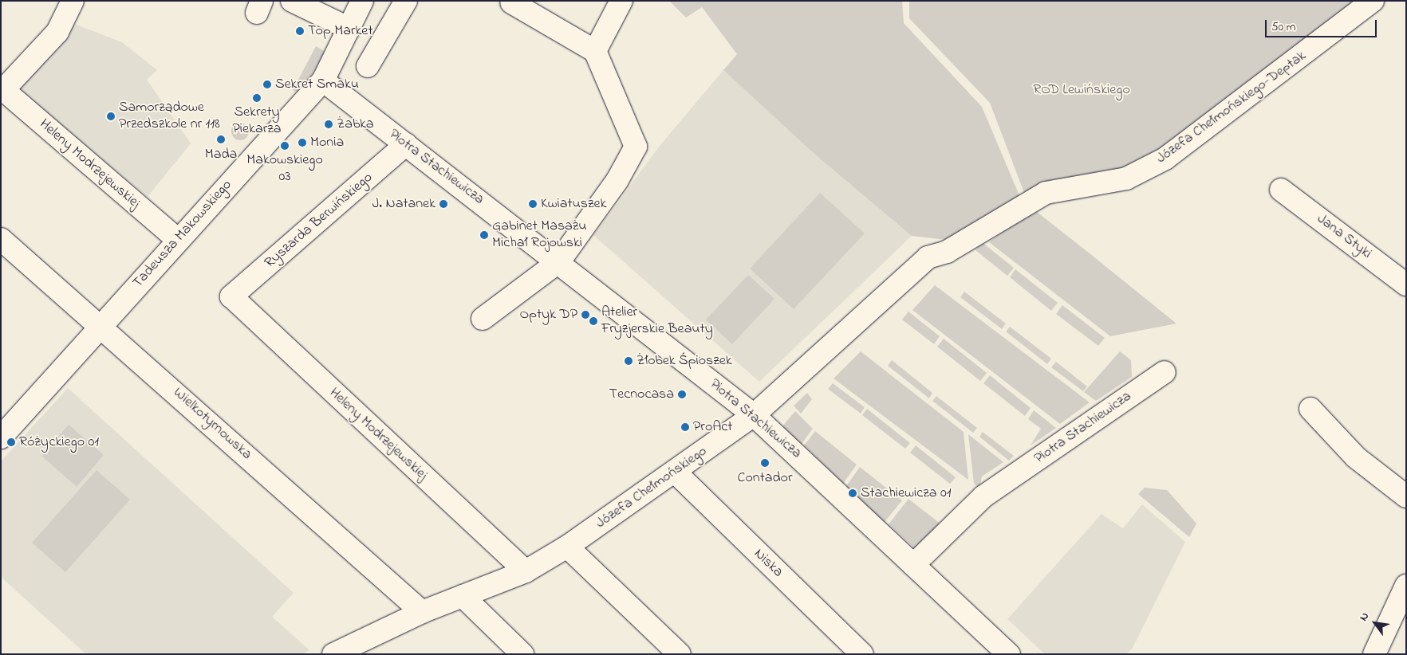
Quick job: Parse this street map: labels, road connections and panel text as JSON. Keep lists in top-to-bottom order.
{
  "streets": {
    "street": [
      "Józefa Chełmońskiego-Deptak",
      "Heleny Modrzejewskiej",
      "Piotra Stachiewicza",
      "Ryszarda Berwińskiego",
      "Tadeusza Makowskiego",
      "Jana Styki",
      "Wielkotyrnowska",
      "Józefa Chełmońskiego",
      "Niska"
    ]
  },
  "crossings": [
    ["Józefa Chełmońskiego-Deptak", "Józefa Chełmońskiego"],
    ["Heleny Modrzejewskiej", "Ryszarda Berwińskiego"],
    ["Heleny Modrzejewskiej", "Tadeusza Makowskiego"],
    ["Heleny Modrzejewskiej", "Józefa Chełmońskiego"],
    ["Piotra Stachiewicza", "Ryszarda Berwińskiego"],
    ["Piotra Stachiewicza", "Tadeusza Makowskiego"],
    ["Piotra Stachiewicza", "Józefa Chełmońskiego"],
    ["Tadeusza Makowskiego", "Wielkotyrnowska"],
    ["Wielkotyrnowska", "Józefa Chełmońskiego"],
    ["Józefa Chełmońskiego", "Niska"]
  ],
  "parks": ["ROD Lewińskiego"],
  "places": [
    "Top Market",
    "Sekret Smaku",
    "Sekrety Piekarza",
    "Samorządowe Przedszkole nr 118",
    "Żabka",
    "Mada",
    "Monia",
    "Makowskiego 03",
    "J. Natanek",
    "Kwiatuszek",
    "Gabinet Masażu Michał Rojowski",
    "Optyk DP",
    "Atelier Fryzjerskie Beauty",
    "Żłobek Śpioszek",
    "Tecnocasa",
    "ProAct",
    "Różyckiego 01",
    "Contador",
    "Stachiewicza 01"
  ],
  "scale_bar": "50 m",
  "north": "top left"
}
